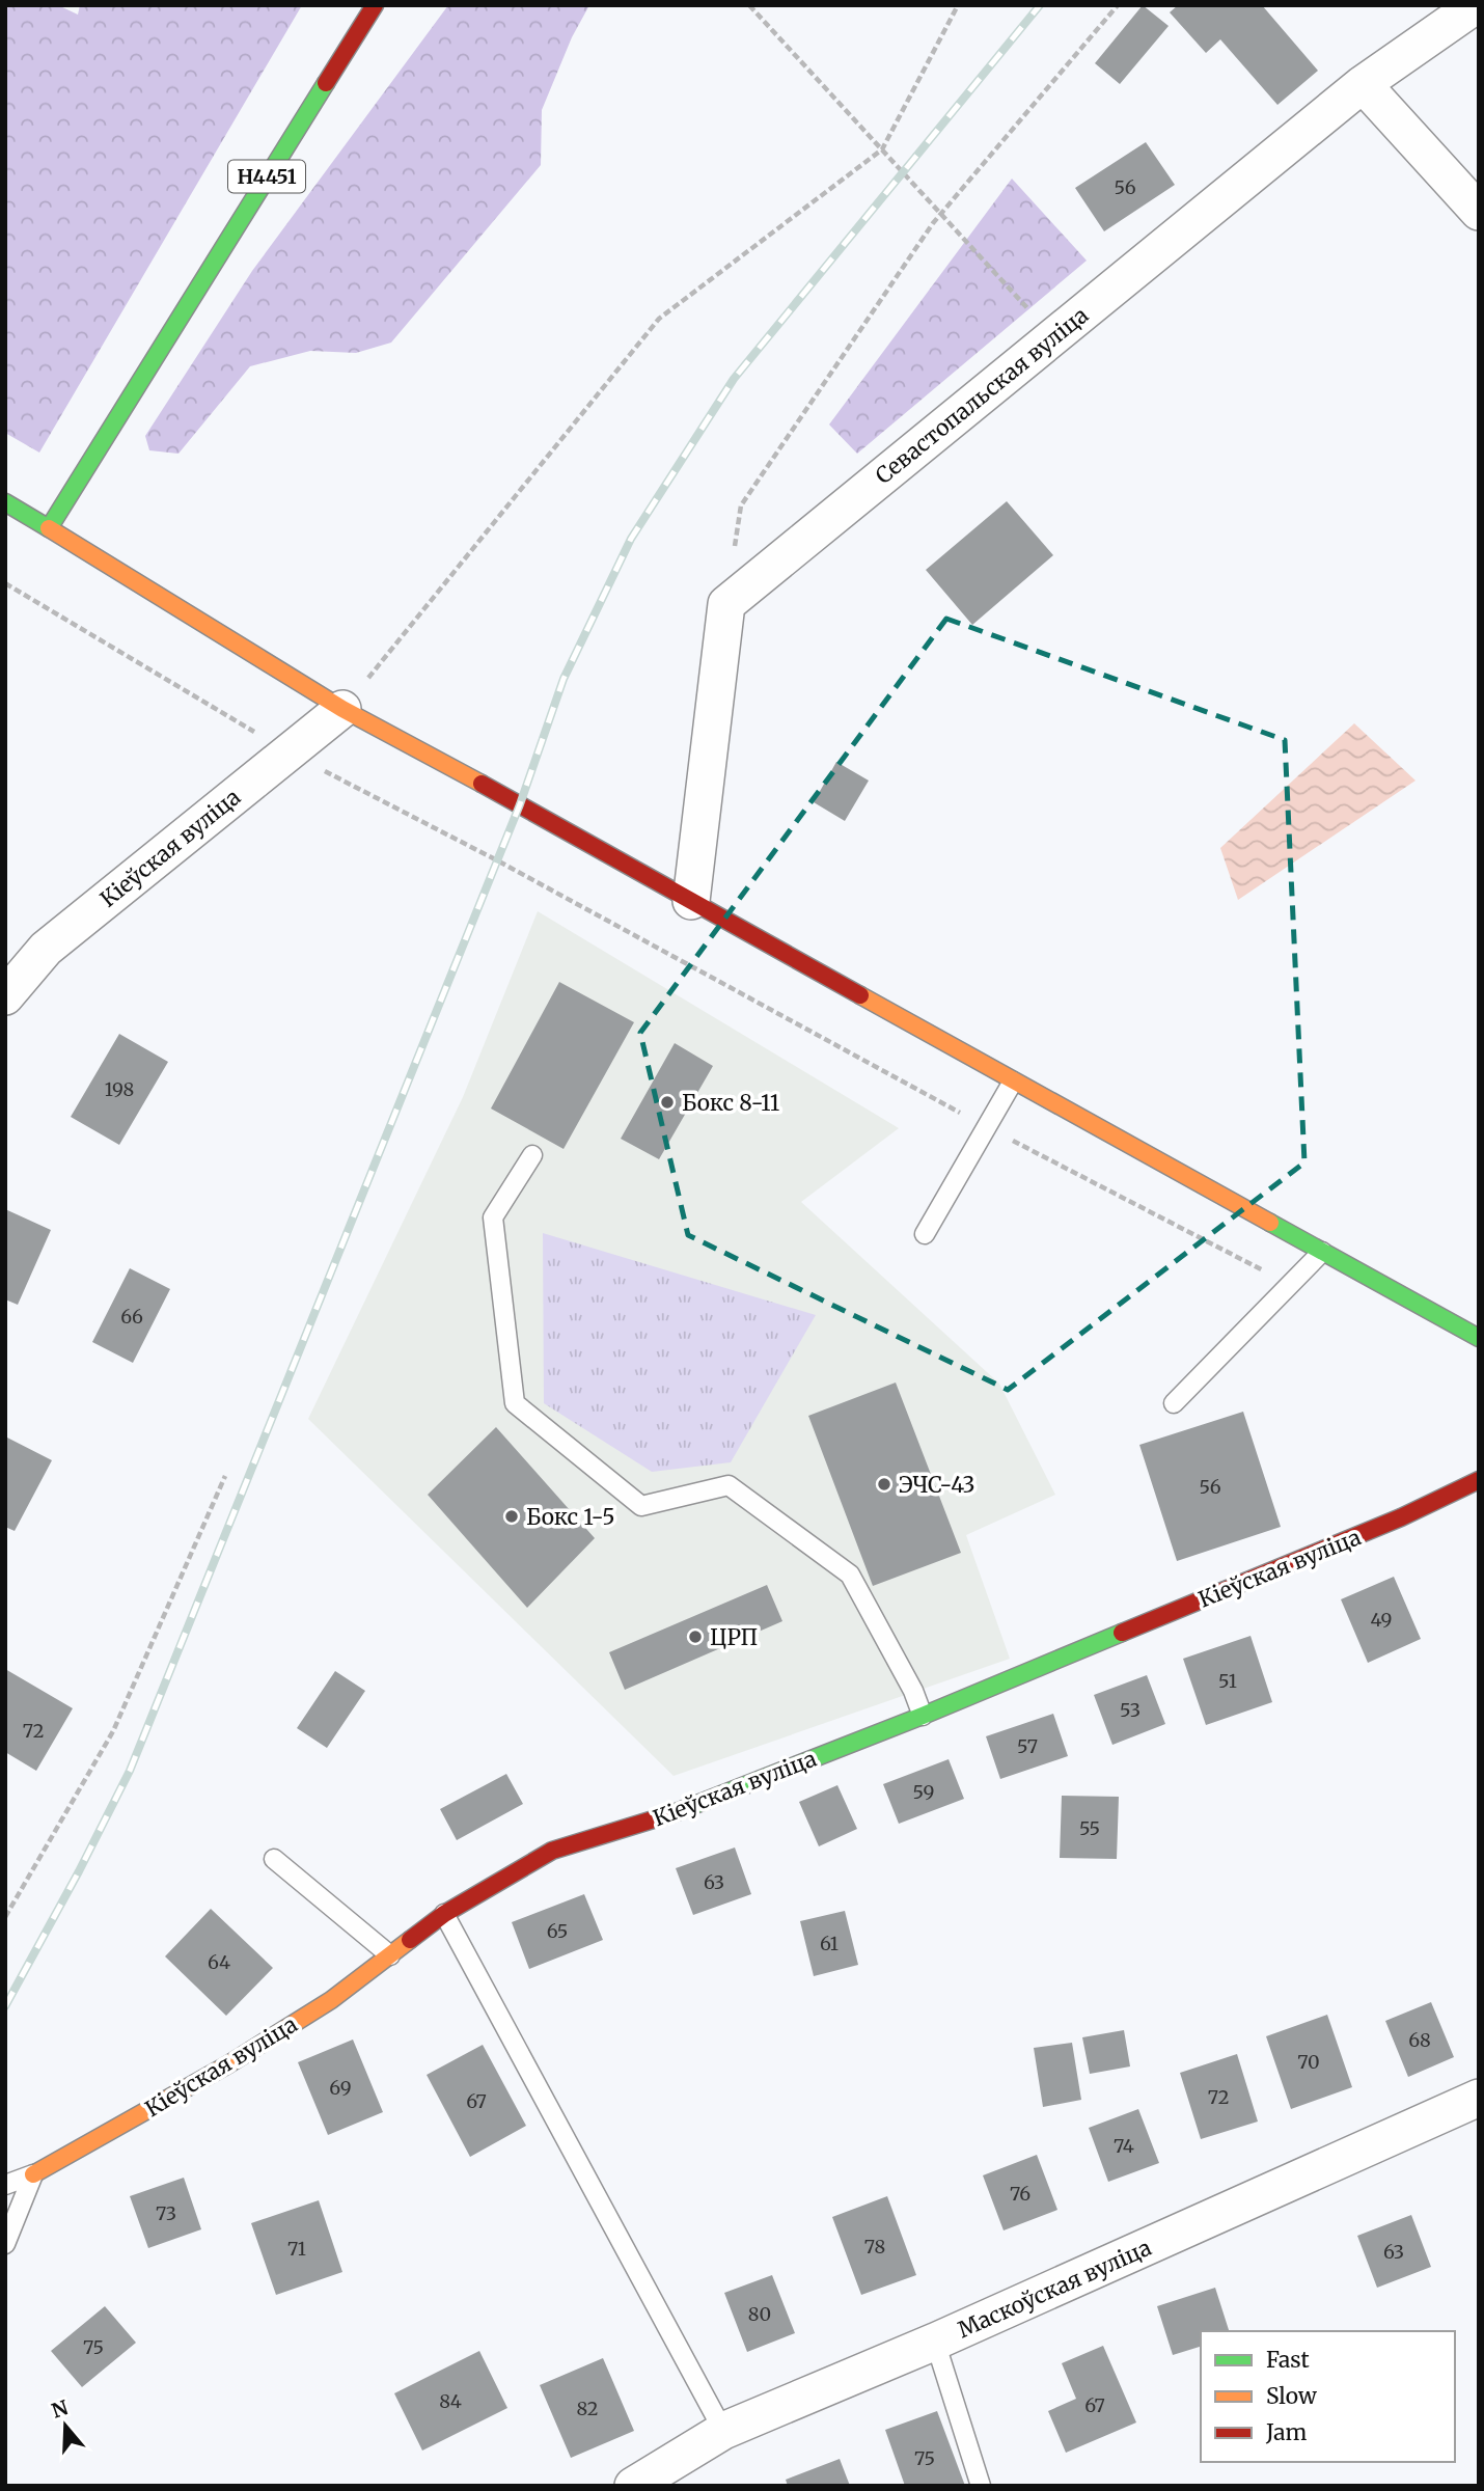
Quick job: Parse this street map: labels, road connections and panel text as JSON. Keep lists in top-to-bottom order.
{
  "streets": {
    "main road": ["Н4451", "Кіеўская вуліца"],
    "street": ["Севастопальская вуліца", "Маскоўская вуліца"]
  },
  "places": [
    "Бокс 8-11",
    "ЭЧС-43",
    "Бокс 1-5",
    "ЦРП"
  ],
  "house_numbers": [
    "56",
    "198",
    "66",
    "56",
    "49",
    "51",
    "53",
    "72",
    "57",
    "59",
    "55",
    "63",
    "65",
    "61",
    "64",
    "68",
    "70",
    "69",
    "72",
    "67",
    "74",
    "76",
    "73",
    "78",
    "71",
    "63",
    "80",
    "75",
    "84",
    "67",
    "82",
    "75"
  ],
  "legend": ["Fast", "Slow", "Jam"],
  "north": "top"
}
